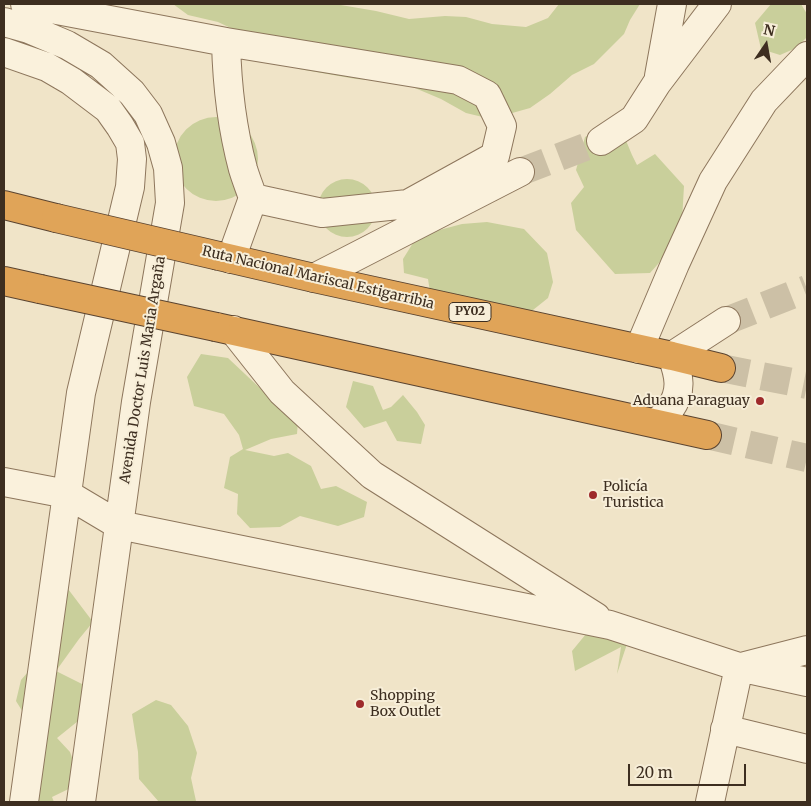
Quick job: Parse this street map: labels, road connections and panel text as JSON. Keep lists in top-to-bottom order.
{
  "streets": {
    "highway": ["Ruta Nacional Mariscal Estigarribia", "PY02"],
    "street": ["Avenida Doctor Luis Maria Argaña"]
  },
  "places": ["Aduana Paraguay", "Policía Turistica", "Shopping Box Outlet"],
  "scale_bar": "20 m",
  "north": "top"
}
